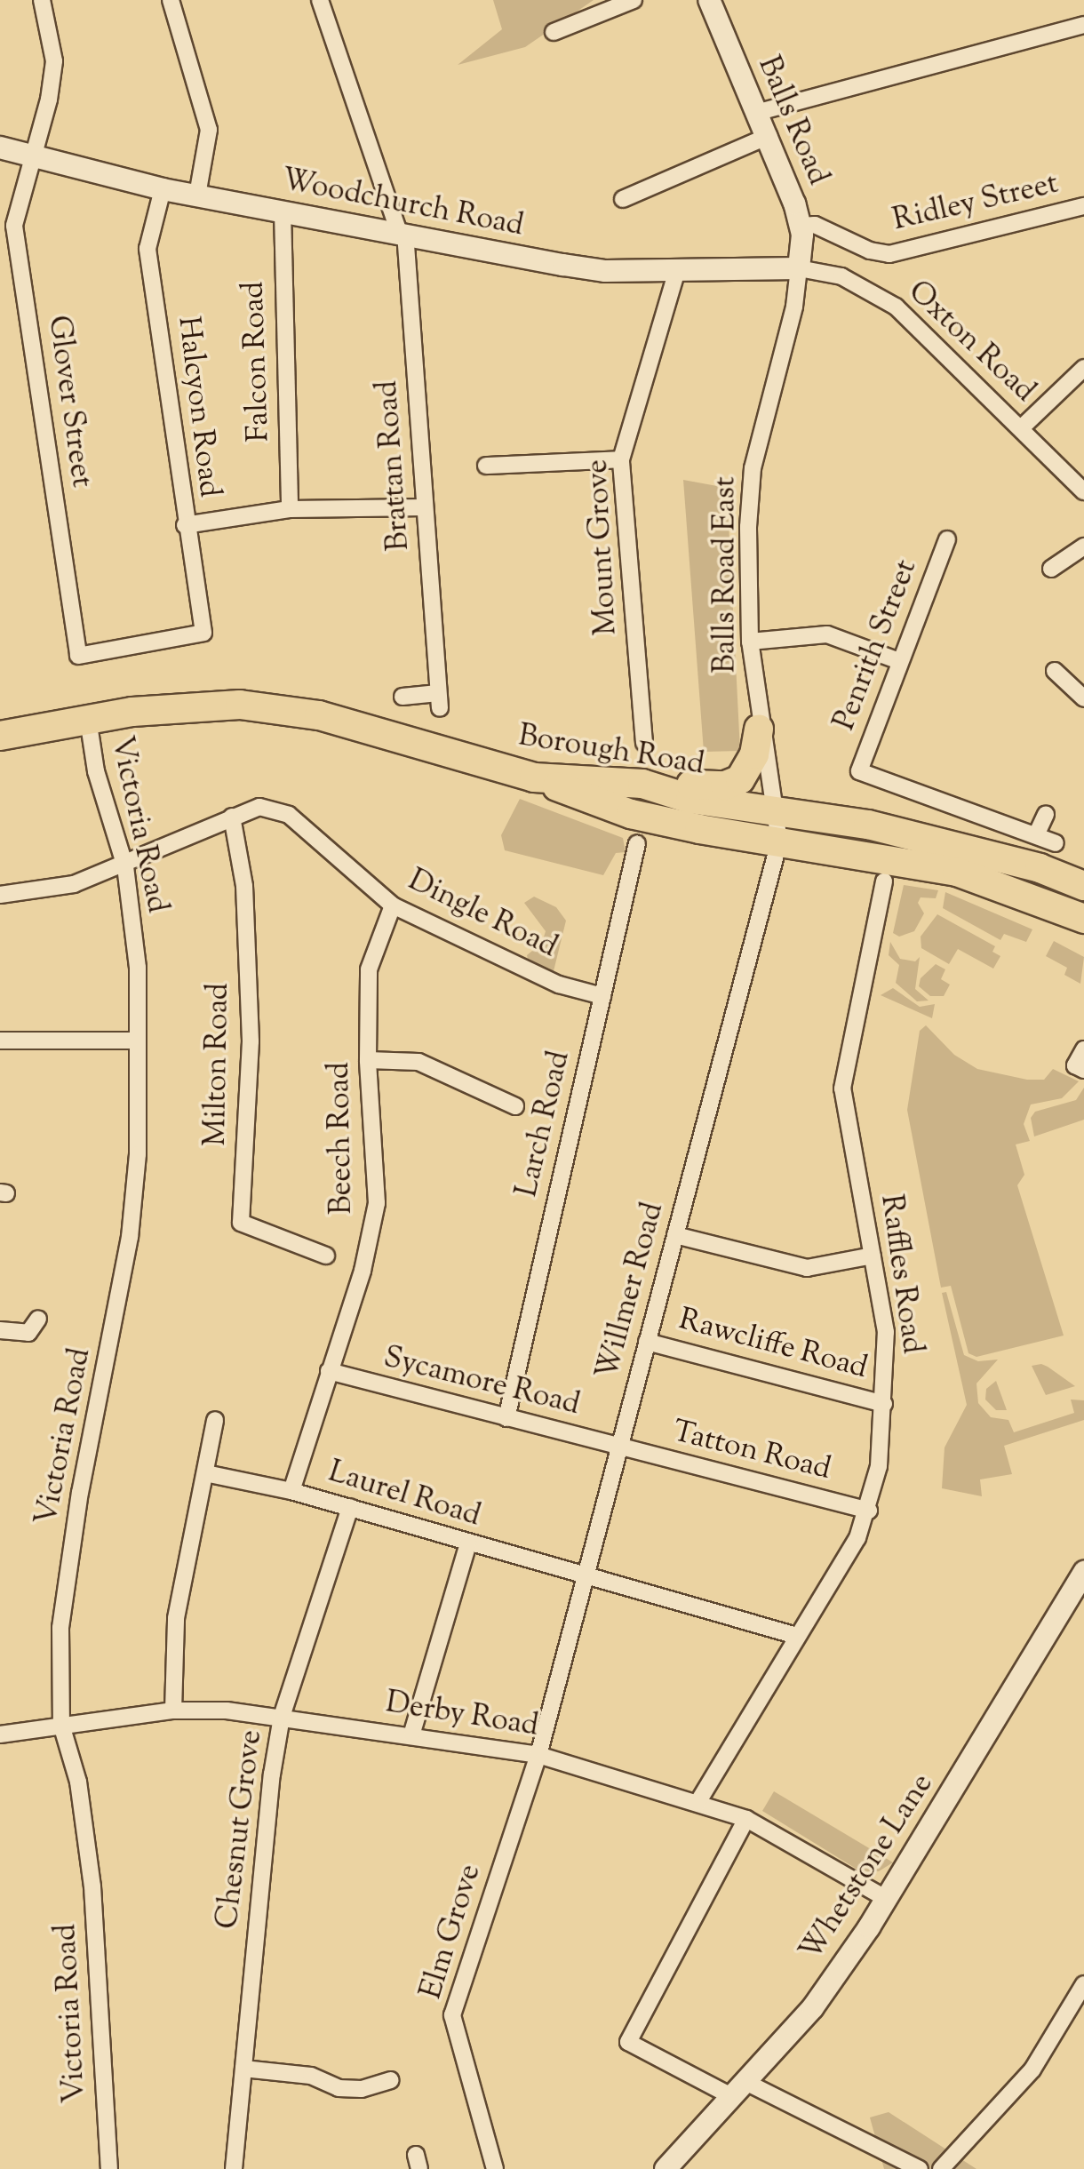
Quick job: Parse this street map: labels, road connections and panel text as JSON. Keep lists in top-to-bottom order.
{
  "streets": {
    "highway": ["Borough Road"],
    "street": [
      "Balls Road",
      "Ridley Street",
      "Woodchurch Road",
      "Oxton Road",
      "Falcon Road",
      "Glover Street",
      "Halcyon Road",
      "Brattan Road",
      "Mount Grove",
      "Balls Road East",
      "Penrith Street",
      "Victoria Road",
      "Dingle Road",
      "Milton Road",
      "Larch Road",
      "Beech Road",
      "Raffles Road",
      "Willmer Road",
      "Rawcliffe Road",
      "Sycamore Road",
      "Tatton Road",
      "Laurel Road",
      "Derby Road",
      "Chesnut Grove",
      "Whetstone Lane",
      "Elm Grove"
    ]
  },
  "crossings": [
    ["Balls Road", "Ridley Street"],
    ["Balls Road", "Woodchurch Road"],
    ["Balls Road", "Oxton Road"],
    ["Balls Road", "Balls Road East"],
    ["Woodchurch Road", "Oxton Road"],
    ["Woodchurch Road", "Falcon Road"],
    ["Woodchurch Road", "Glover Street"],
    ["Woodchurch Road", "Halcyon Road"],
    ["Woodchurch Road", "Brattan Road"],
    ["Woodchurch Road", "Mount Grove"],
    ["Woodchurch Road", "Balls Road East"],
    ["Oxton Road", "Balls Road East"],
    ["Glover Street", "Halcyon Road"],
    ["Balls Road East", "Borough Road"],
    ["Balls Road East", "Willmer Road"],
    ["Borough Road", "Victoria Road"],
    ["Victoria Road", "Dingle Road"],
    ["Victoria Road", "Derby Road"],
    ["Dingle Road", "Milton Road"],
    ["Dingle Road", "Larch Road"],
    ["Dingle Road", "Beech Road"],
    ["Larch Road", "Sycamore Road"],
    ["Beech Road", "Sycamore Road"],
    ["Beech Road", "Laurel Road"],
    ["Raffles Road", "Rawcliffe Road"],
    ["Raffles Road", "Tatton Road"],
    ["Raffles Road", "Laurel Road"],
    ["Raffles Road", "Derby Road"],
    ["Willmer Road", "Rawcliffe Road"],
    ["Willmer Road", "Sycamore Road"],
    ["Willmer Road", "Tatton Road"],
    ["Willmer Road", "Laurel Road"],
    ["Willmer Road", "Derby Road"],
    ["Willmer Road", "Elm Grove"],
    ["Sycamore Road", "Tatton Road"],
    ["Laurel Road", "Chesnut Grove"],
    ["Derby Road", "Chesnut Grove"],
    ["Derby Road", "Whetstone Lane"],
    ["Derby Road", "Elm Grove"]
  ]
}
